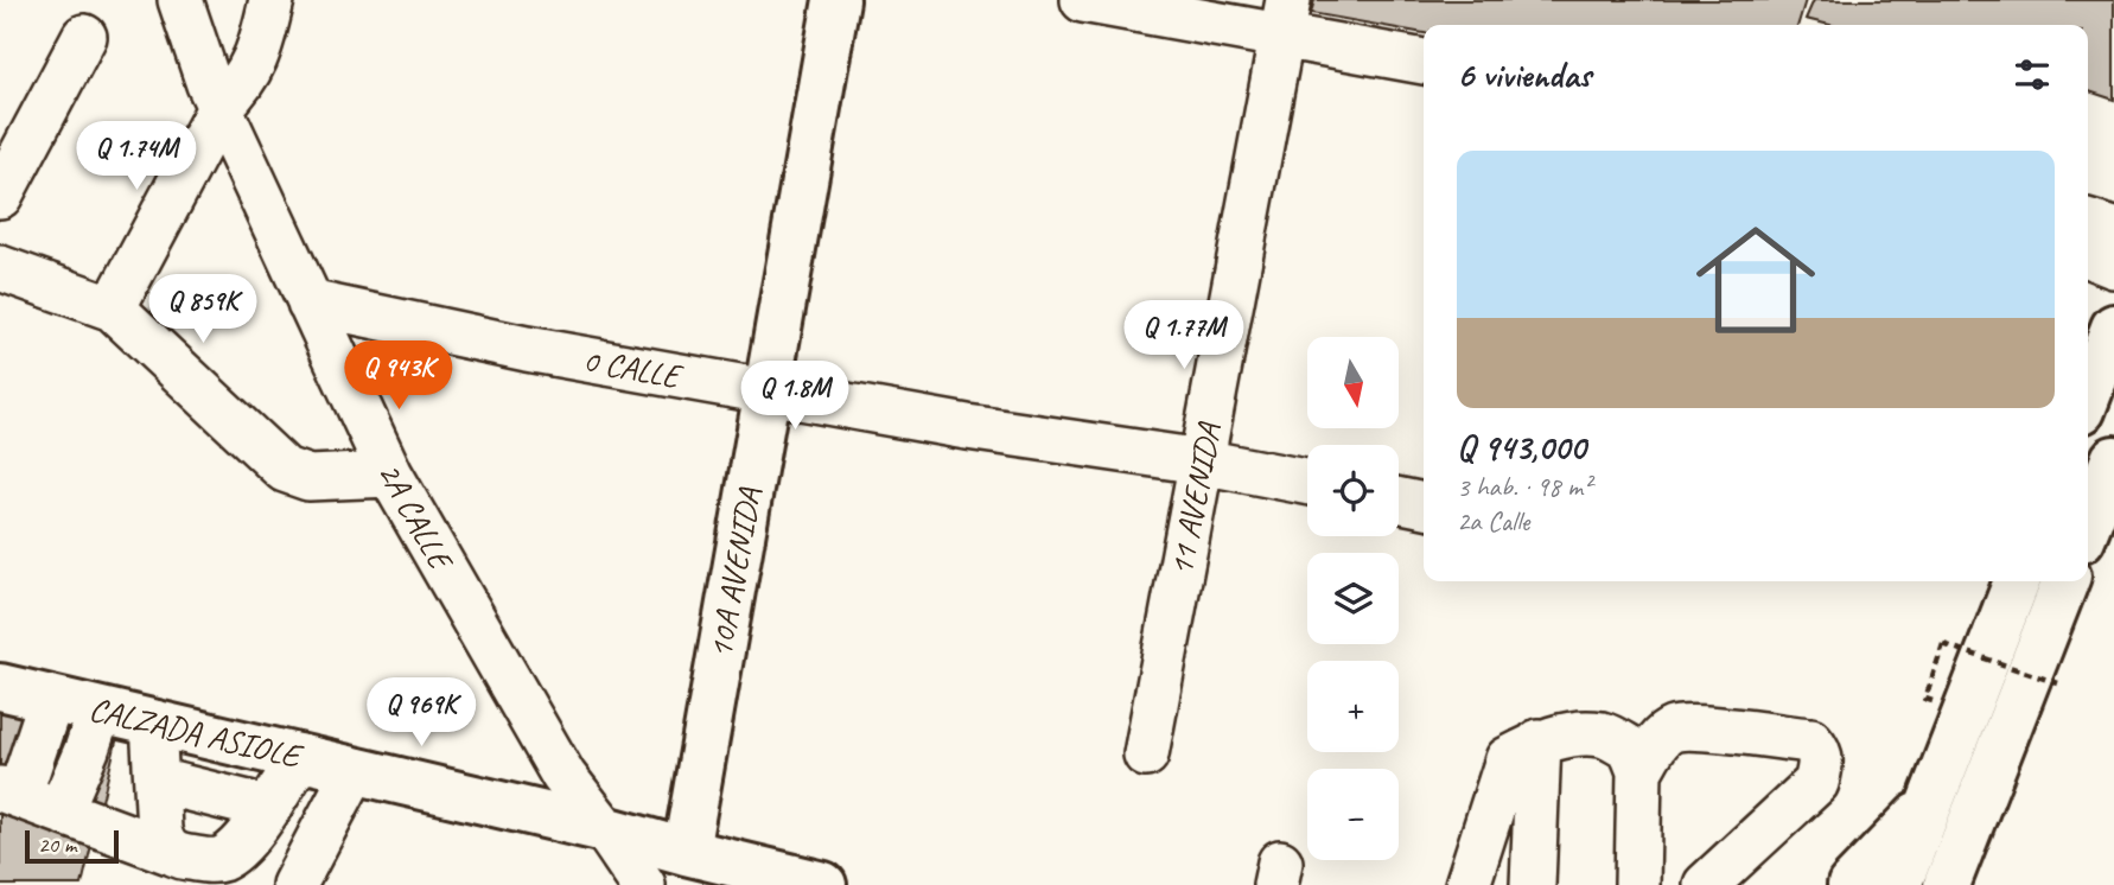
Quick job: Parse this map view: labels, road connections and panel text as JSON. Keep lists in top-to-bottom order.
{
  "streets": {
    "main road": ["10A AVENIDA", "CALZADA ASIOLE"],
    "street": ["0 CALLE", "11 AVENIDA", "2A CALLE"]
  },
  "crossings": [
    ["0 CALLE", "11 AVENIDA"],
    ["0 CALLE", "2A CALLE"],
    ["0 CALLE", "10A AVENIDA"],
    ["2A CALLE", "CALZADA ASIOLE"],
    ["10A AVENIDA", "CALZADA ASIOLE"]
  ],
  "scale_bar": "20 m",
  "north": "bottom",
  "page": {
    "heading": "6 viviendas",
    "price": [
      "Q 1.74M",
      "Q 859K",
      "Q 1.77M",
      "Q 943K",
      "Q 1.8M",
      "Q 969K"
    ],
    "list": [
      {
        "name": "Q 943,000",
        "note": "3 hab. · 98 m² · 2a Calle"
      }
    ],
    "map_buttons": ["+", "−"],
    "scale": "20 m"
  }
}
